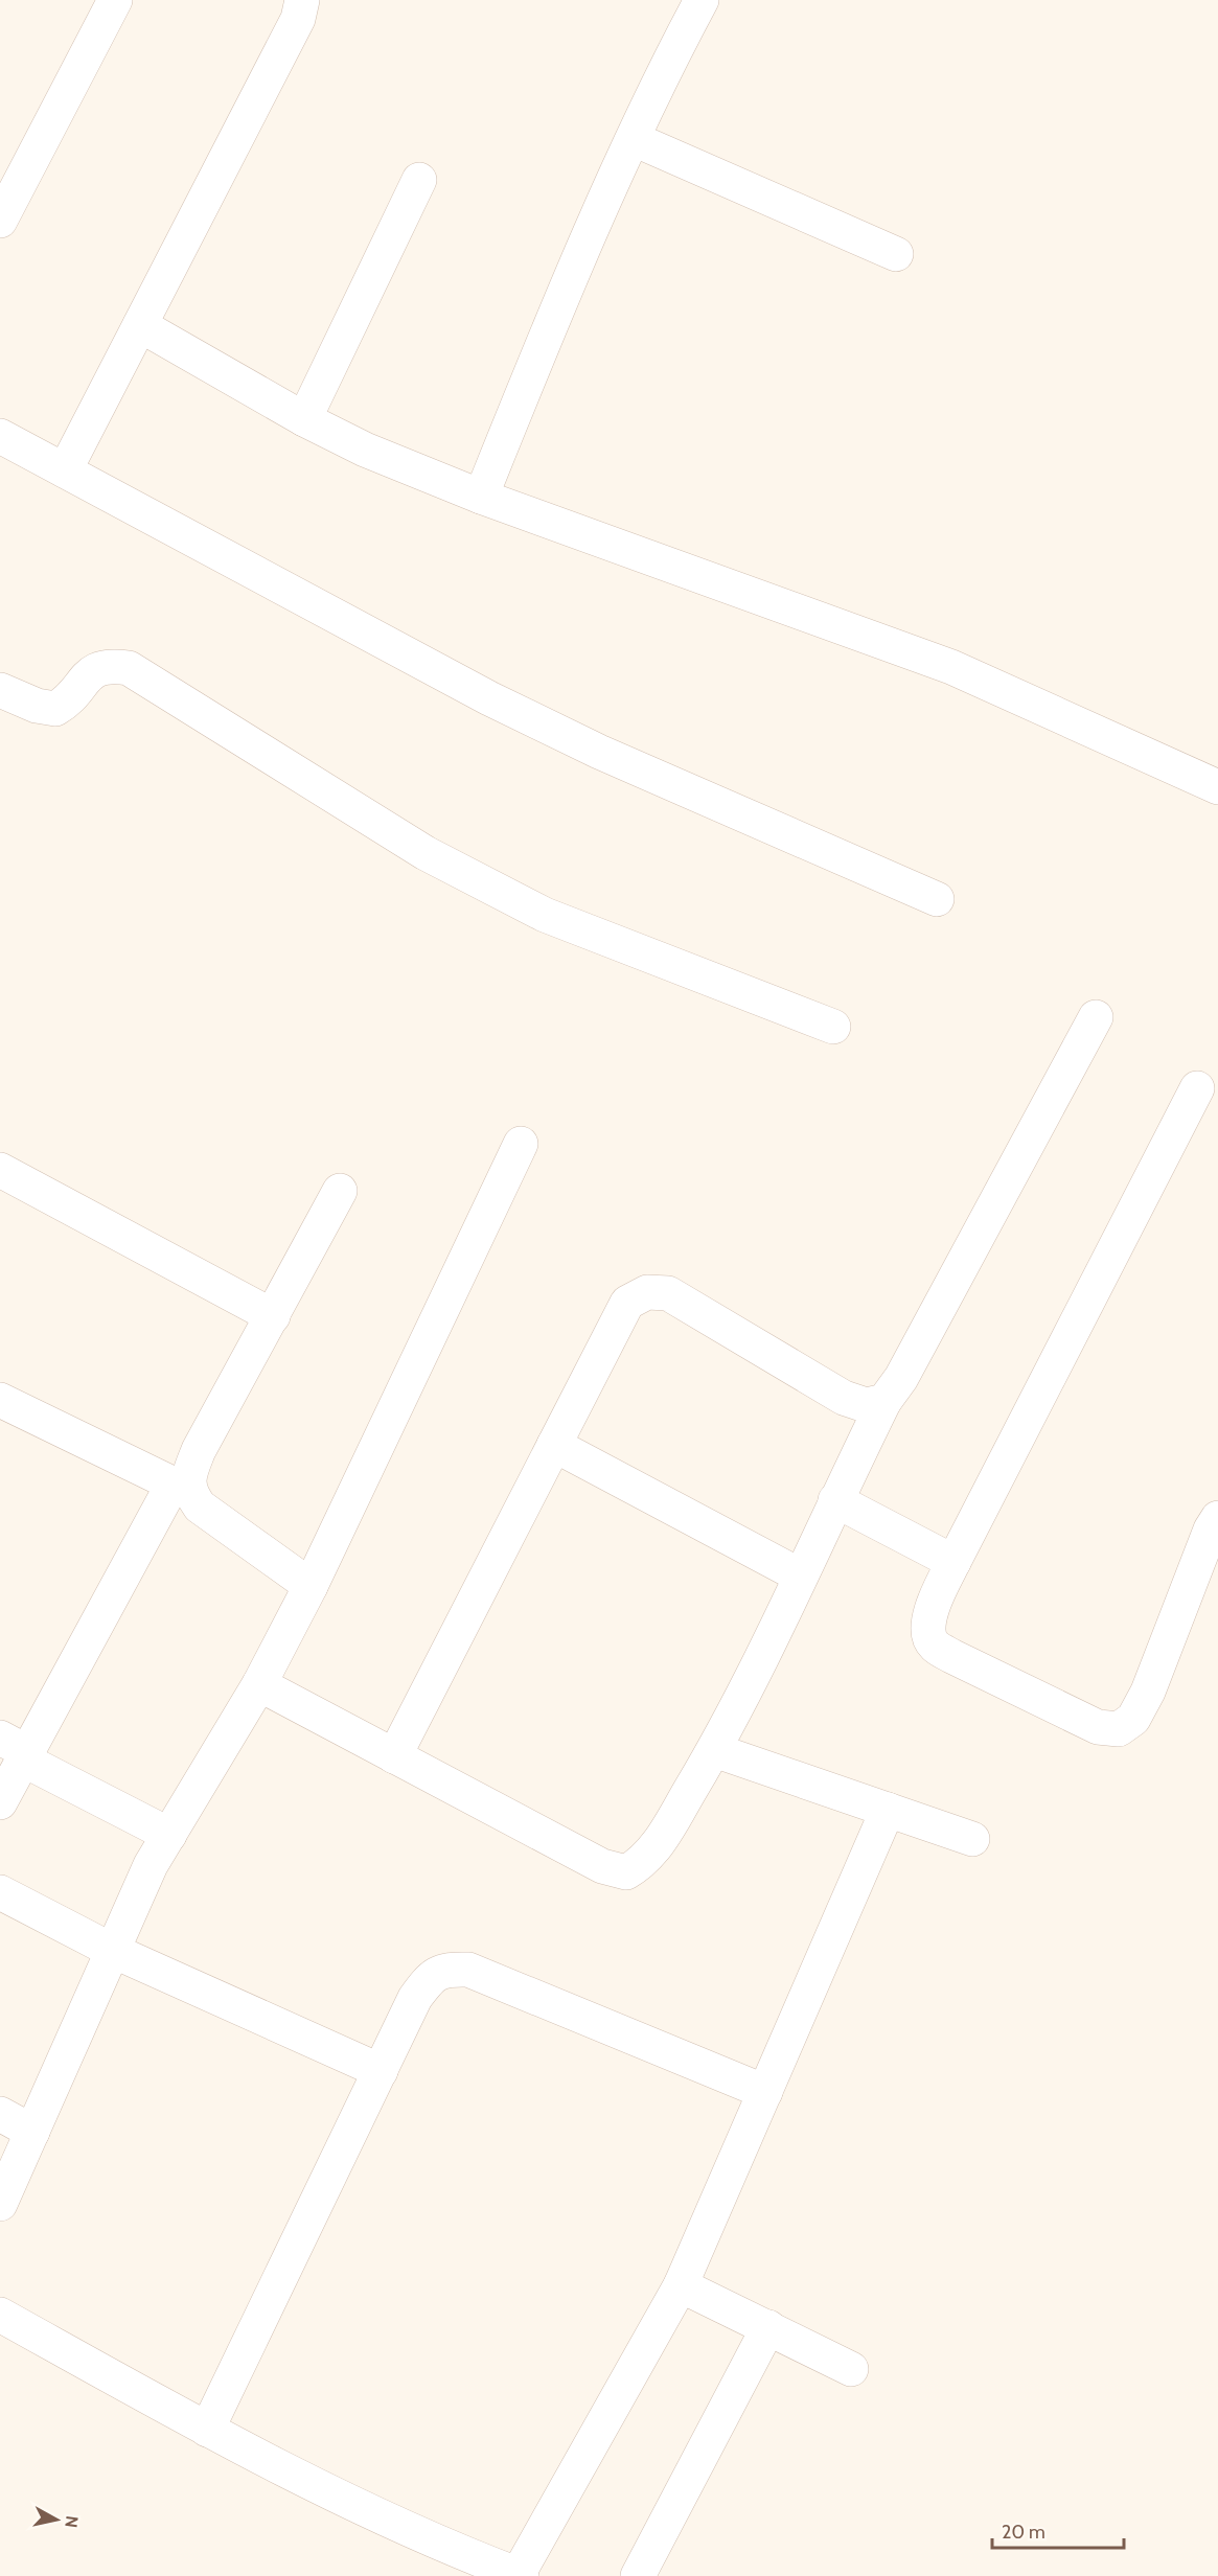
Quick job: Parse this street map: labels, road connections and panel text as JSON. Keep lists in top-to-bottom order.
{
  "scale_bar": "20 m",
  "north": "right"
}
